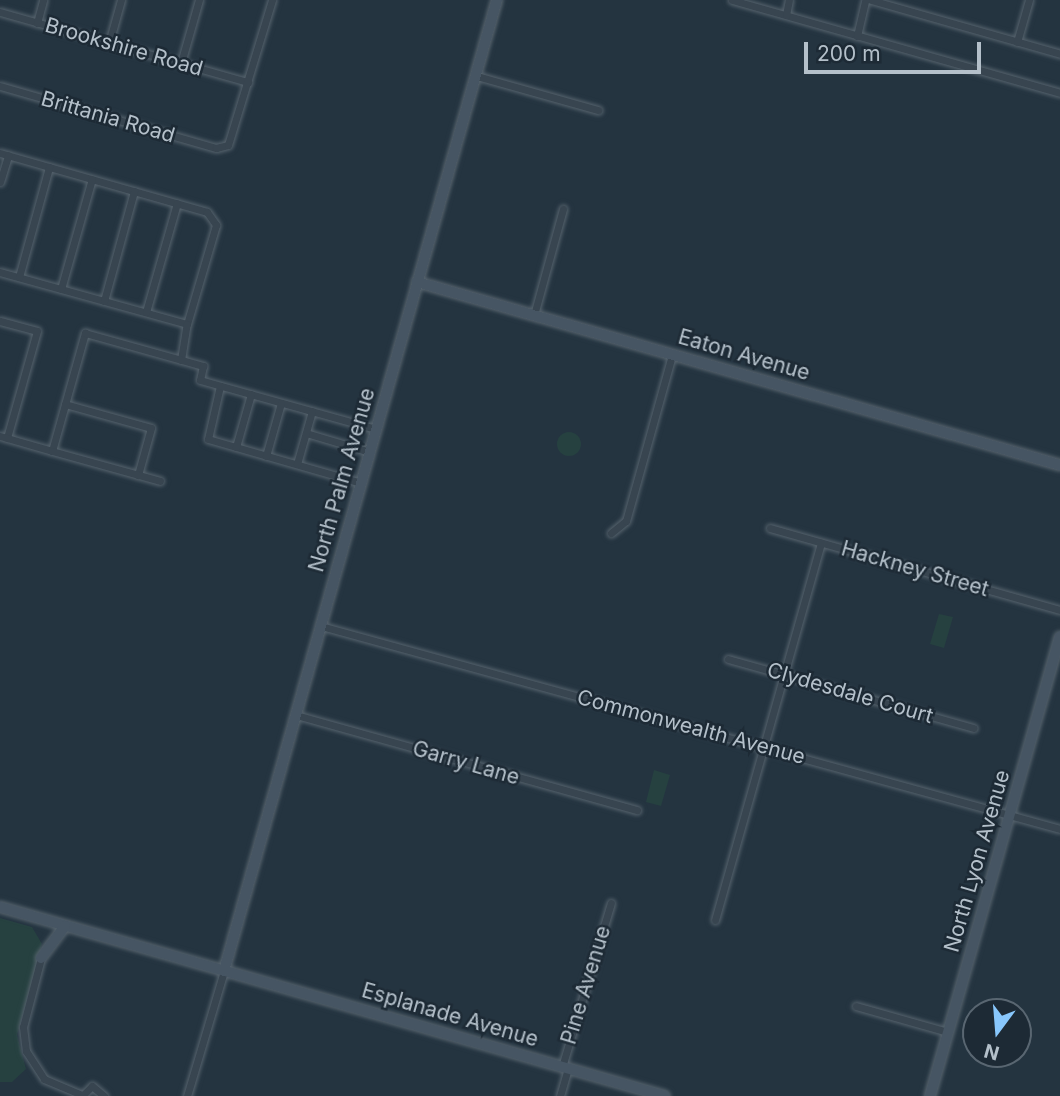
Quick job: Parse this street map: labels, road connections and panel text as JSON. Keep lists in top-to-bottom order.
{
  "streets": {
    "street": [
      "Brookshire Road",
      "Brittania Road",
      "Eaton Avenue",
      "North Palm Avenue",
      "Hackney Street",
      "Clydesdale Court",
      "Commonwealth Avenue",
      "Garry Lane",
      "North Lyon Avenue",
      "Pine Avenue",
      "Esplanade Avenue"
    ]
  },
  "crossings": [
    ["Brookshire Road", "Brittania Road"],
    ["Eaton Avenue", "North Palm Avenue"],
    ["North Palm Avenue", "Commonwealth Avenue"],
    ["North Palm Avenue", "Garry Lane"],
    ["North Palm Avenue", "Esplanade Avenue"],
    ["Commonwealth Avenue", "North Lyon Avenue"],
    ["Pine Avenue", "Esplanade Avenue"]
  ],
  "scale_bar": "200 m",
  "north": "bottom"
}
